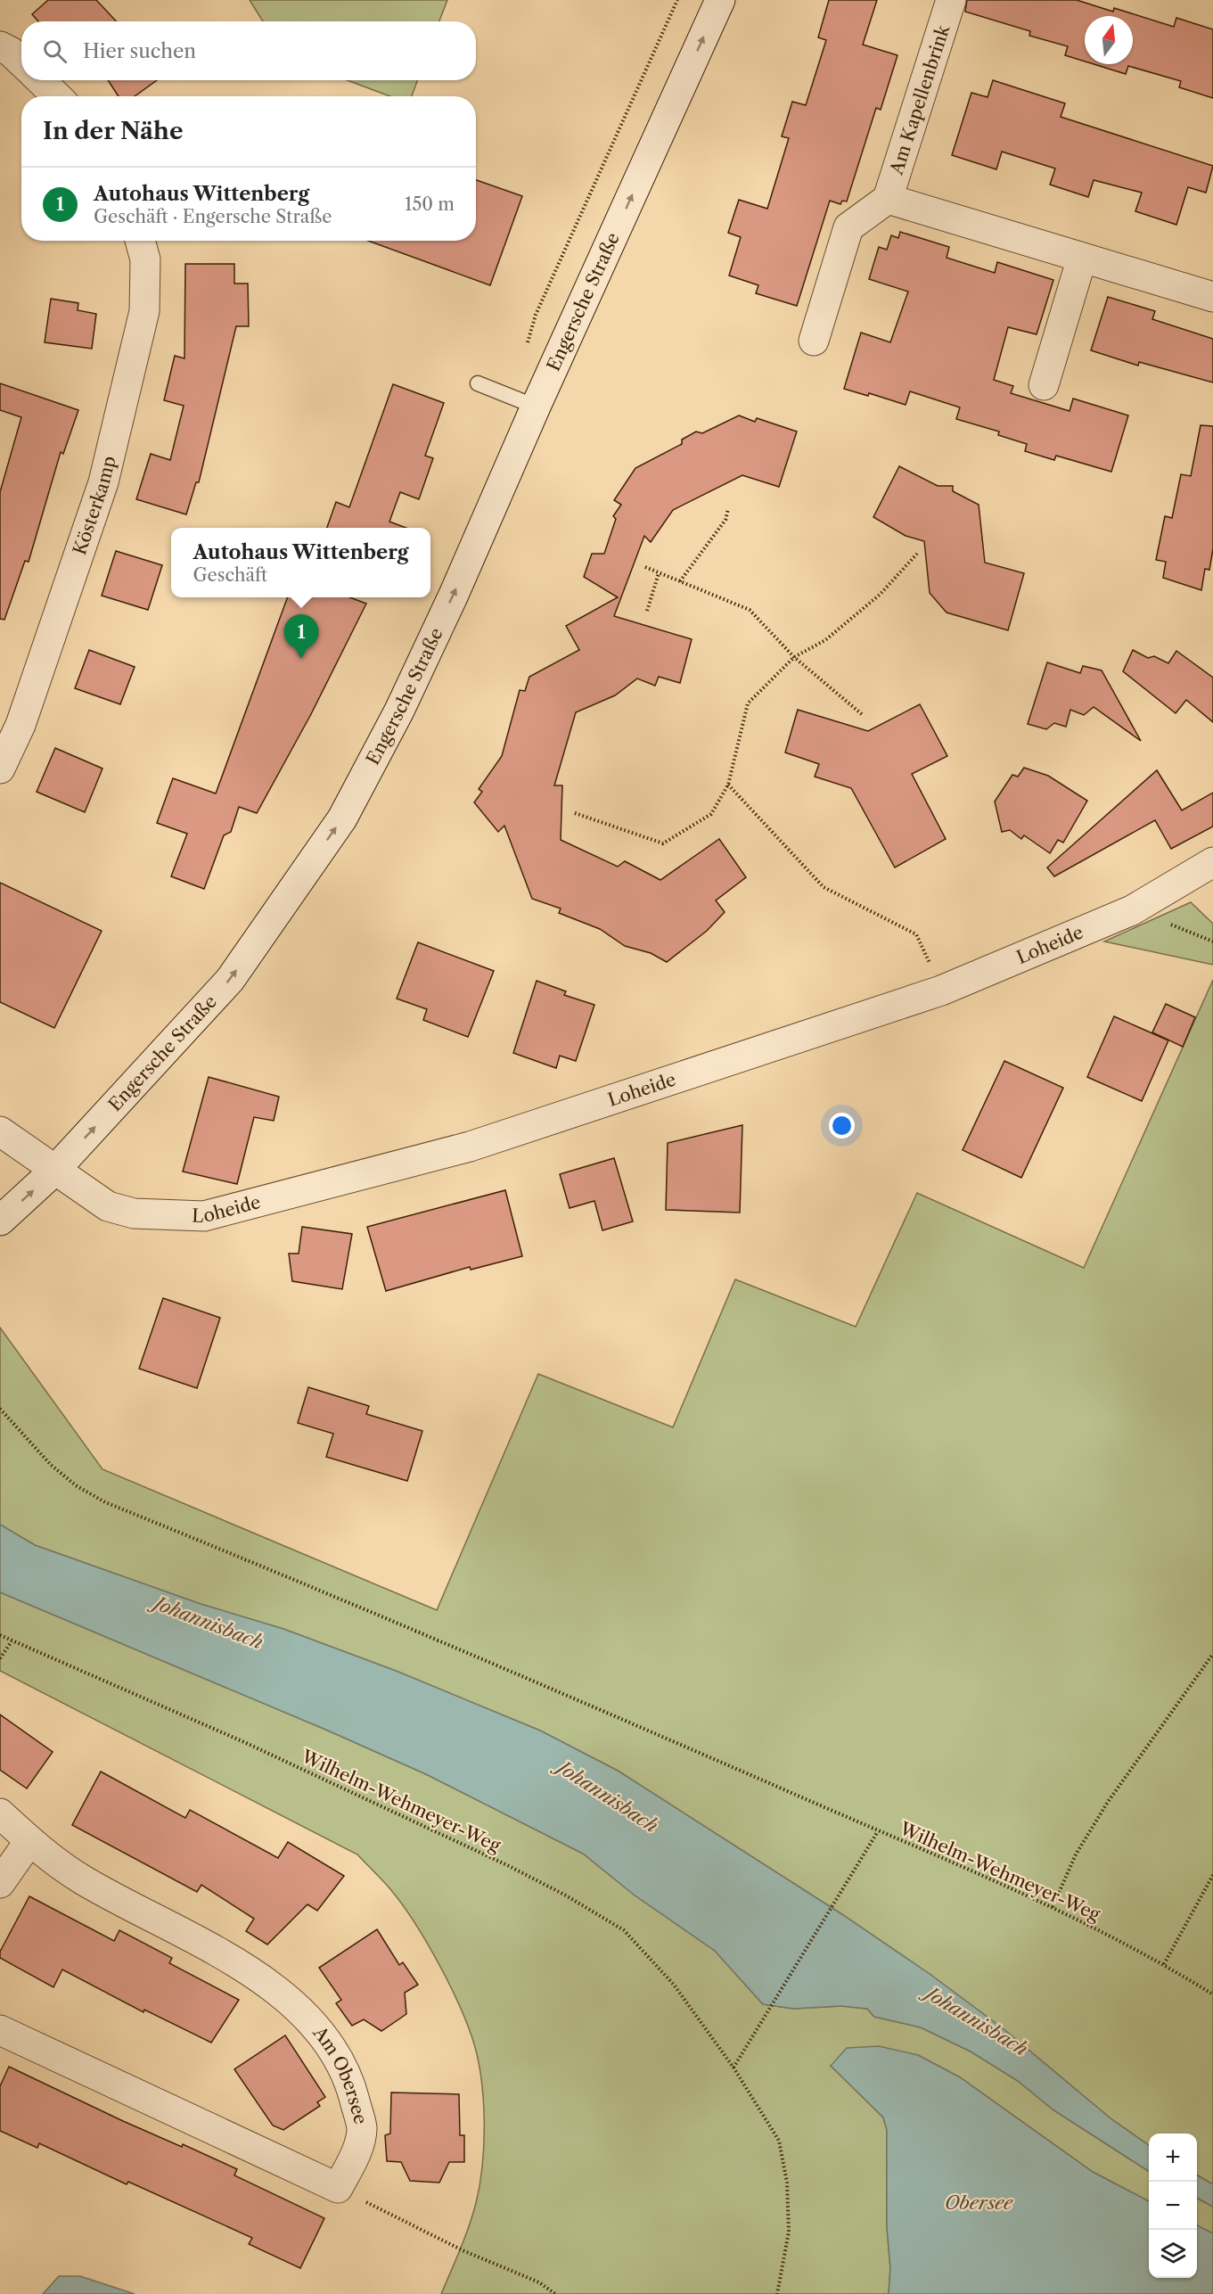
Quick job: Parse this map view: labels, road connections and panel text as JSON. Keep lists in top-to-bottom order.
{
  "streets": {
    "street": [
      "Am Kapellenbrink",
      "Engersche Straße",
      "Kösterkamp",
      "Loheide",
      "Am Obersee"
    ],
    "path": ["Wilhelm-Wehmeyer-Weg"]
  },
  "crossings": [
    ["Engersche Straße", "Loheide"]
  ],
  "one_way": ["Engersche Straße"],
  "water": ["Johannisbach", "Obersee"],
  "north": "top",
  "page": {
    "search": "Hier suchen",
    "heading": "In der Nähe",
    "list": [
      {
        "mark": "1",
        "name": "Autohaus Wittenberg",
        "note": "Geschäft · Engersche Straße",
        "value": "150 m"
      }
    ],
    "popup": ["Autohaus Wittenberg", "Geschäft"],
    "pins": "1",
    "map_buttons": ["+", "−"]
  }
}
